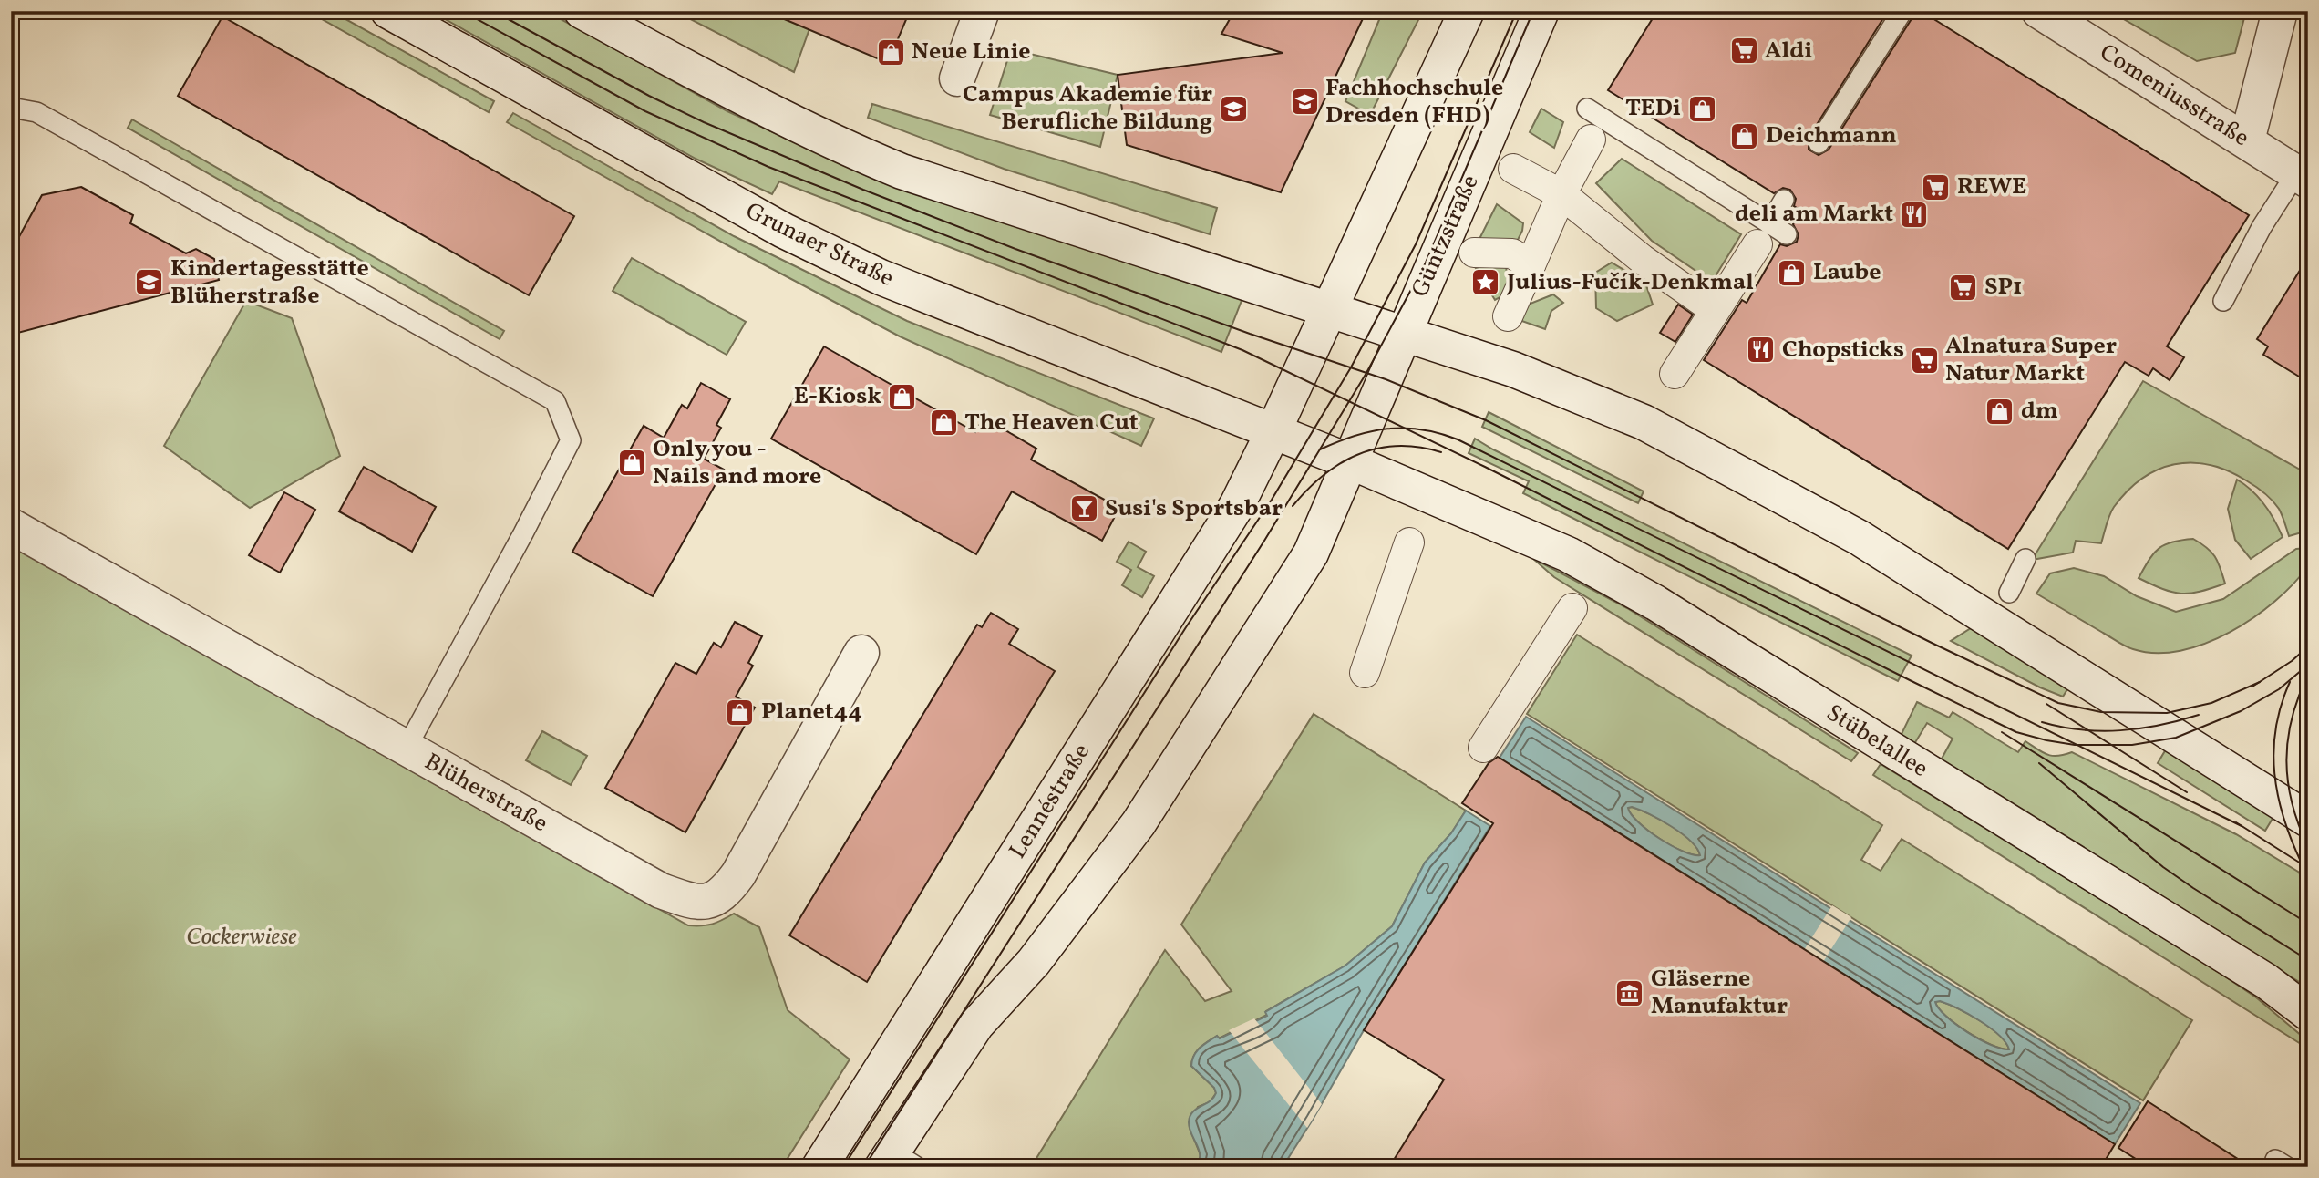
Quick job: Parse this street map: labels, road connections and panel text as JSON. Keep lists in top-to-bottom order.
{
  "streets": {
    "main road": [
      "Comeniusstraße",
      "Güntzstraße",
      "Grunaer Straße",
      "Stübelallee",
      "Blüherstraße",
      "Lennéstraße"
    ]
  },
  "crossings": [
    ["Güntzstraße", "Grunaer Straße"],
    ["Güntzstraße", "Stübelallee"],
    ["Grunaer Straße", "Stübelallee"],
    ["Grunaer Straße", "Lennéstraße"]
  ],
  "parks": ["Cockerwiese"],
  "places": {
    "supermarket": [
      "Aldi",
      "REWE",
      "SP1",
      "Alnatura Super Natur Markt"
    ],
    "shop": [
      "Neue Linie",
      "TEDi",
      "Deichmann",
      "Laube",
      "E-Kiosk",
      "dm",
      "The Heaven Cut",
      "Only you - Nails and more",
      "Planet44"
    ],
    "school or university": ["Fachhochschule Dresden (FHD)", "Campus Akademie für Berufliche Bildung", "Kindertagesstätte Blüherstraße"],
    "restaurant": ["deli am Markt", "Chopsticks"],
    "place": ["Julius-Fučík-Denkmal"],
    "bar": ["Susi's Sportsbar"],
    "museum": ["Gläserne Manufaktur"]
  }
}
